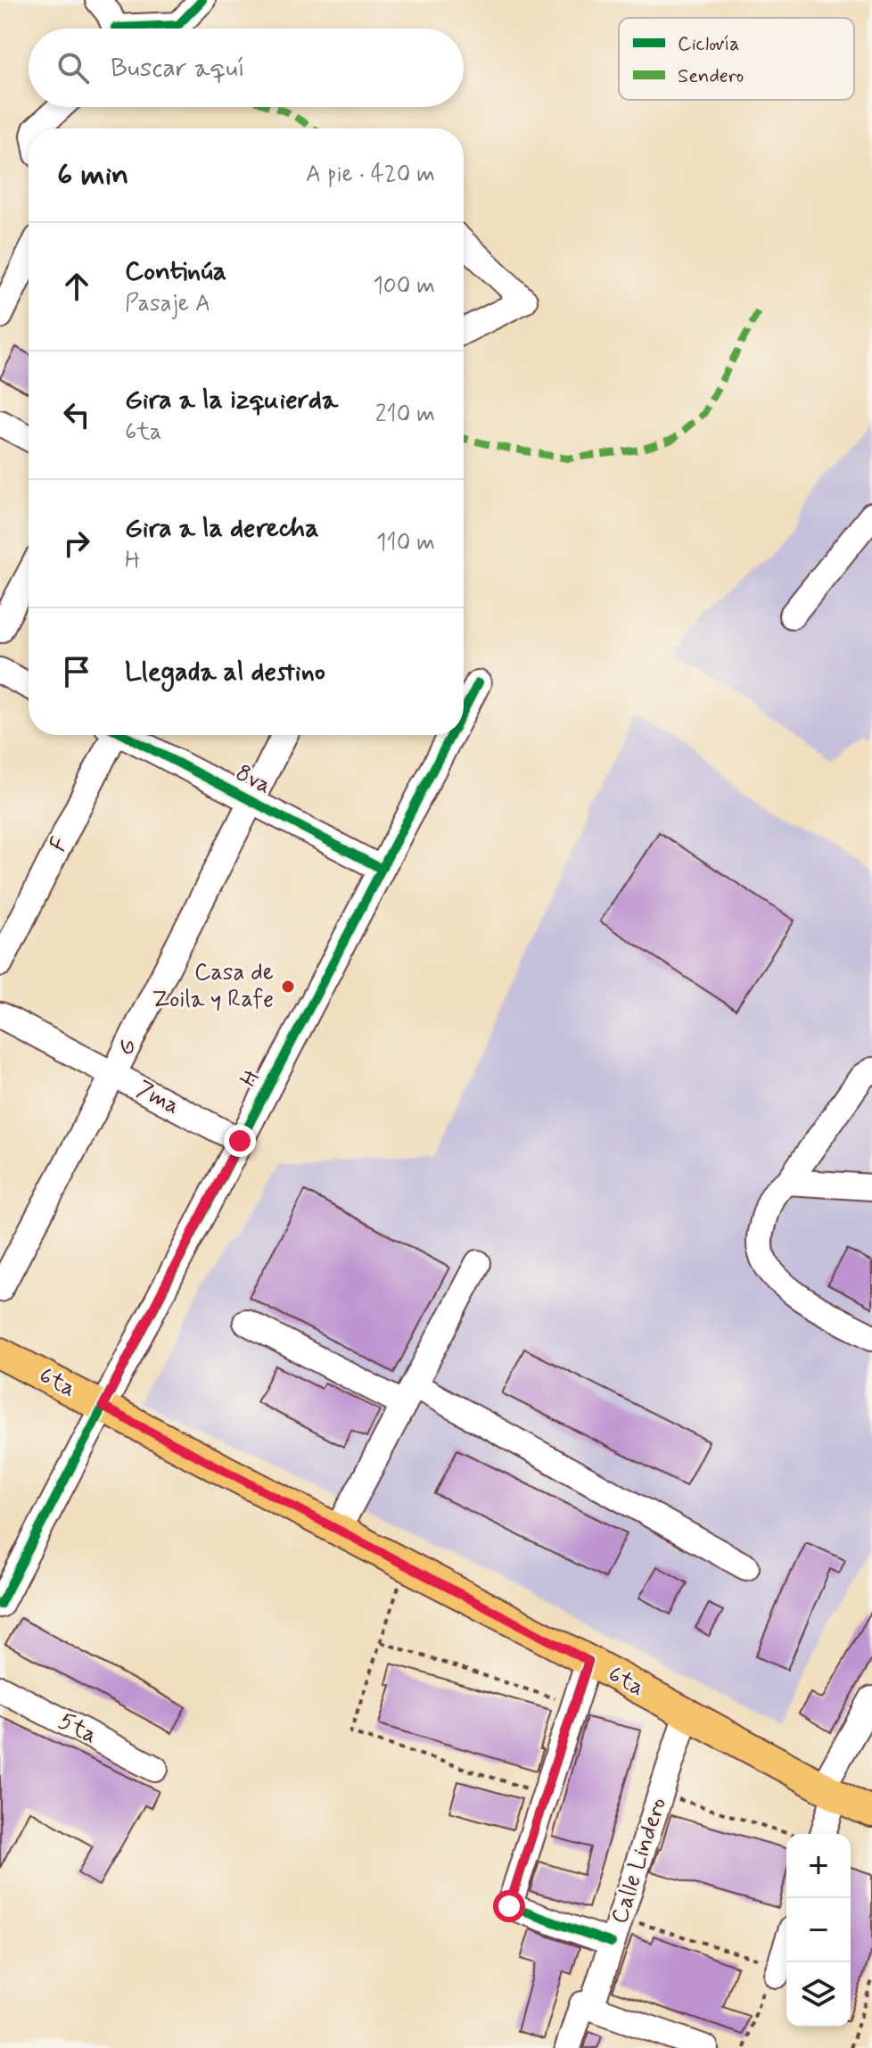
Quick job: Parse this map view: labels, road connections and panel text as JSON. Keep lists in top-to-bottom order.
{
  "streets": {
    "main road": ["6ta"],
    "street": [
      "8va",
      "F",
      "G",
      "H",
      "7ma",
      "5ta",
      "Calle Lindero"
    ]
  },
  "crossings": [
    ["8va", "G"],
    ["8va", "H"],
    ["G", "7ma"],
    ["H", "7ma"],
    ["H", "6ta"],
    ["6ta", "Calle Lindero"]
  ],
  "places": ["Casa de Zoila y Rafe"],
  "legend": ["Ciclovía", "Sendero"],
  "page": {
    "search": "Buscar aquí",
    "heading": ["6 min", "A pie · 420 m"],
    "list": [
      ["Continúa", "Pasaje A", "100 m"],
      ["Gira a la izquierda", "6ta", "210 m"],
      ["Gira a la derecha", "H", "110 m"],
      "Llegada al destino"
    ],
    "map_buttons": ["+", "−"]
  }
}
